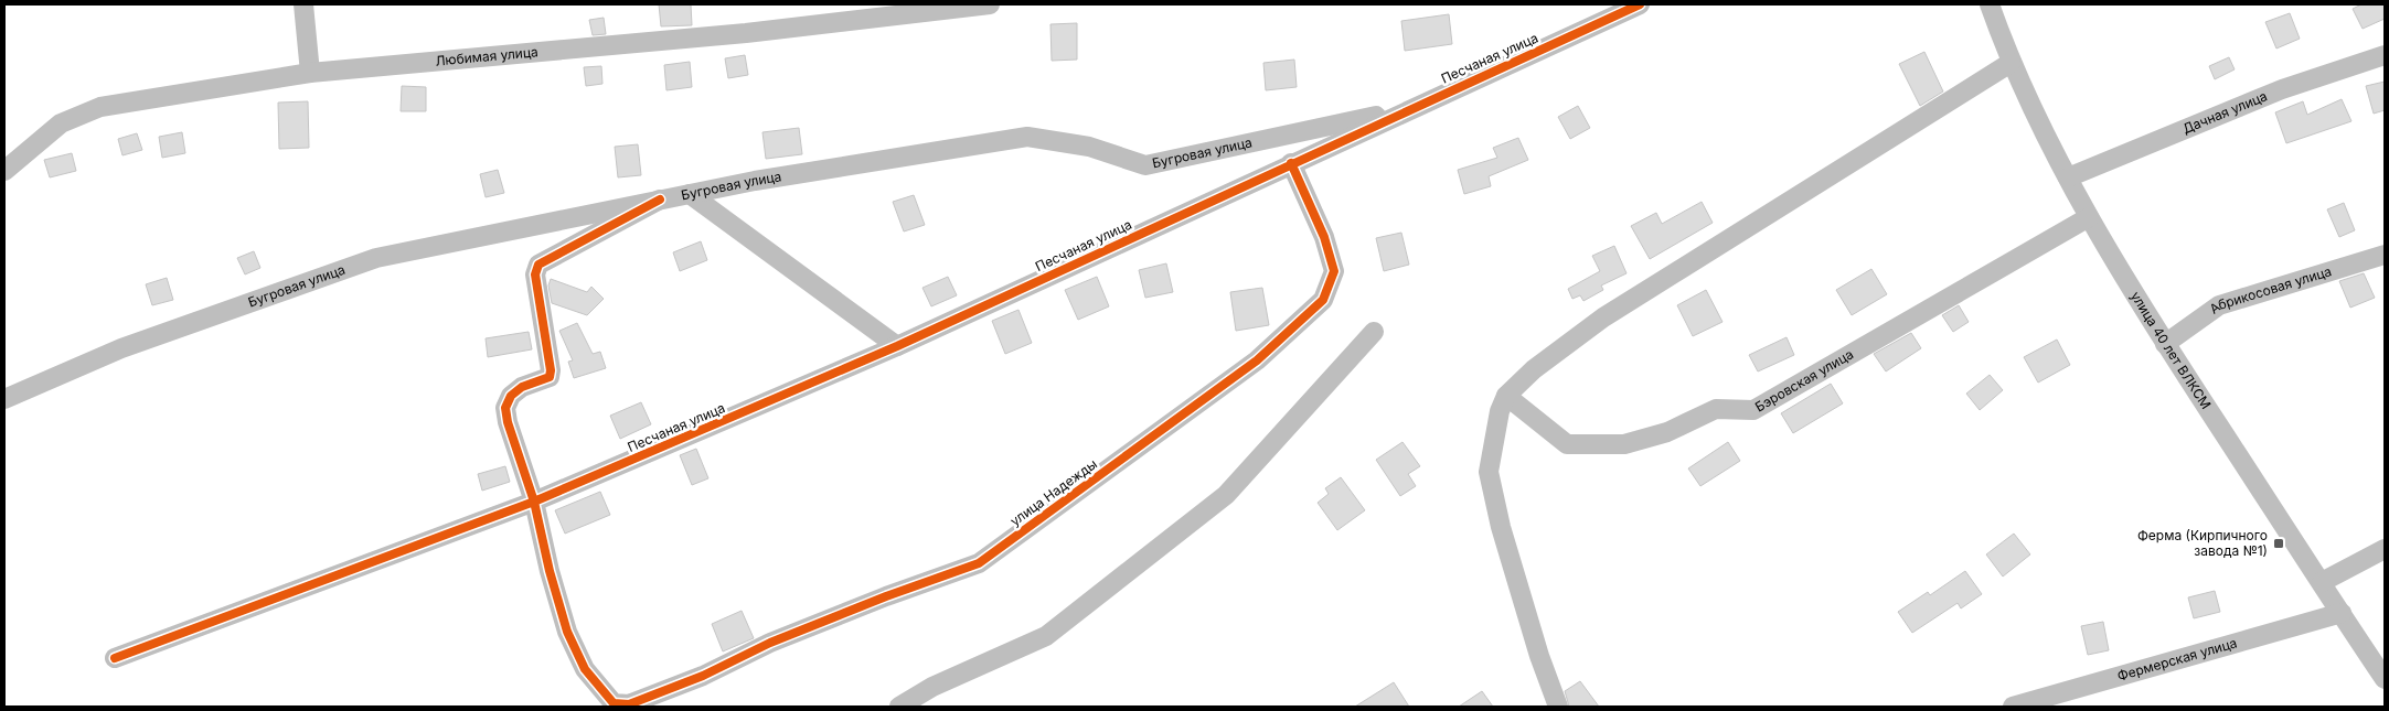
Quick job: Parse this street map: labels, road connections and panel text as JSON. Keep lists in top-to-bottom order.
{
  "streets": {
    "street": [
      "Любимая улица",
      "Песчаная улица",
      "Дачная улица",
      "Бугровая улица",
      "Абрикосовая улица",
      "улица 40 лет ВЛКСМ",
      "Бэровская улица",
      "улица Надежды",
      "Фермерская улица"
    ]
  },
  "crossings": [
    ["Песчаная улица", "Бугровая улица"],
    ["Песчаная улица", "улица Надежды"],
    ["Дачная улица", "улица 40 лет ВЛКСМ"],
    ["Абрикосовая улица", "улица 40 лет ВЛКСМ"],
    ["улица 40 лет ВЛКСМ", "Бэровская улица"],
    ["улица 40 лет ВЛКСМ", "Фермерская улица"]
  ],
  "places": {
    "transit": ["Ферма (Кирпичного завода №1)"]
  }
}
